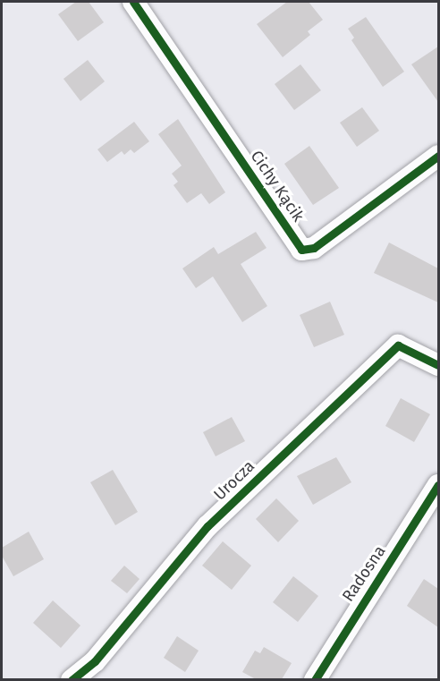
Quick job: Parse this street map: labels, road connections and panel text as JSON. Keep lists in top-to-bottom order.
{
  "streets": {
    "street": ["Cichy Kącik", "Urocza", "Radosna"]
  }
}
